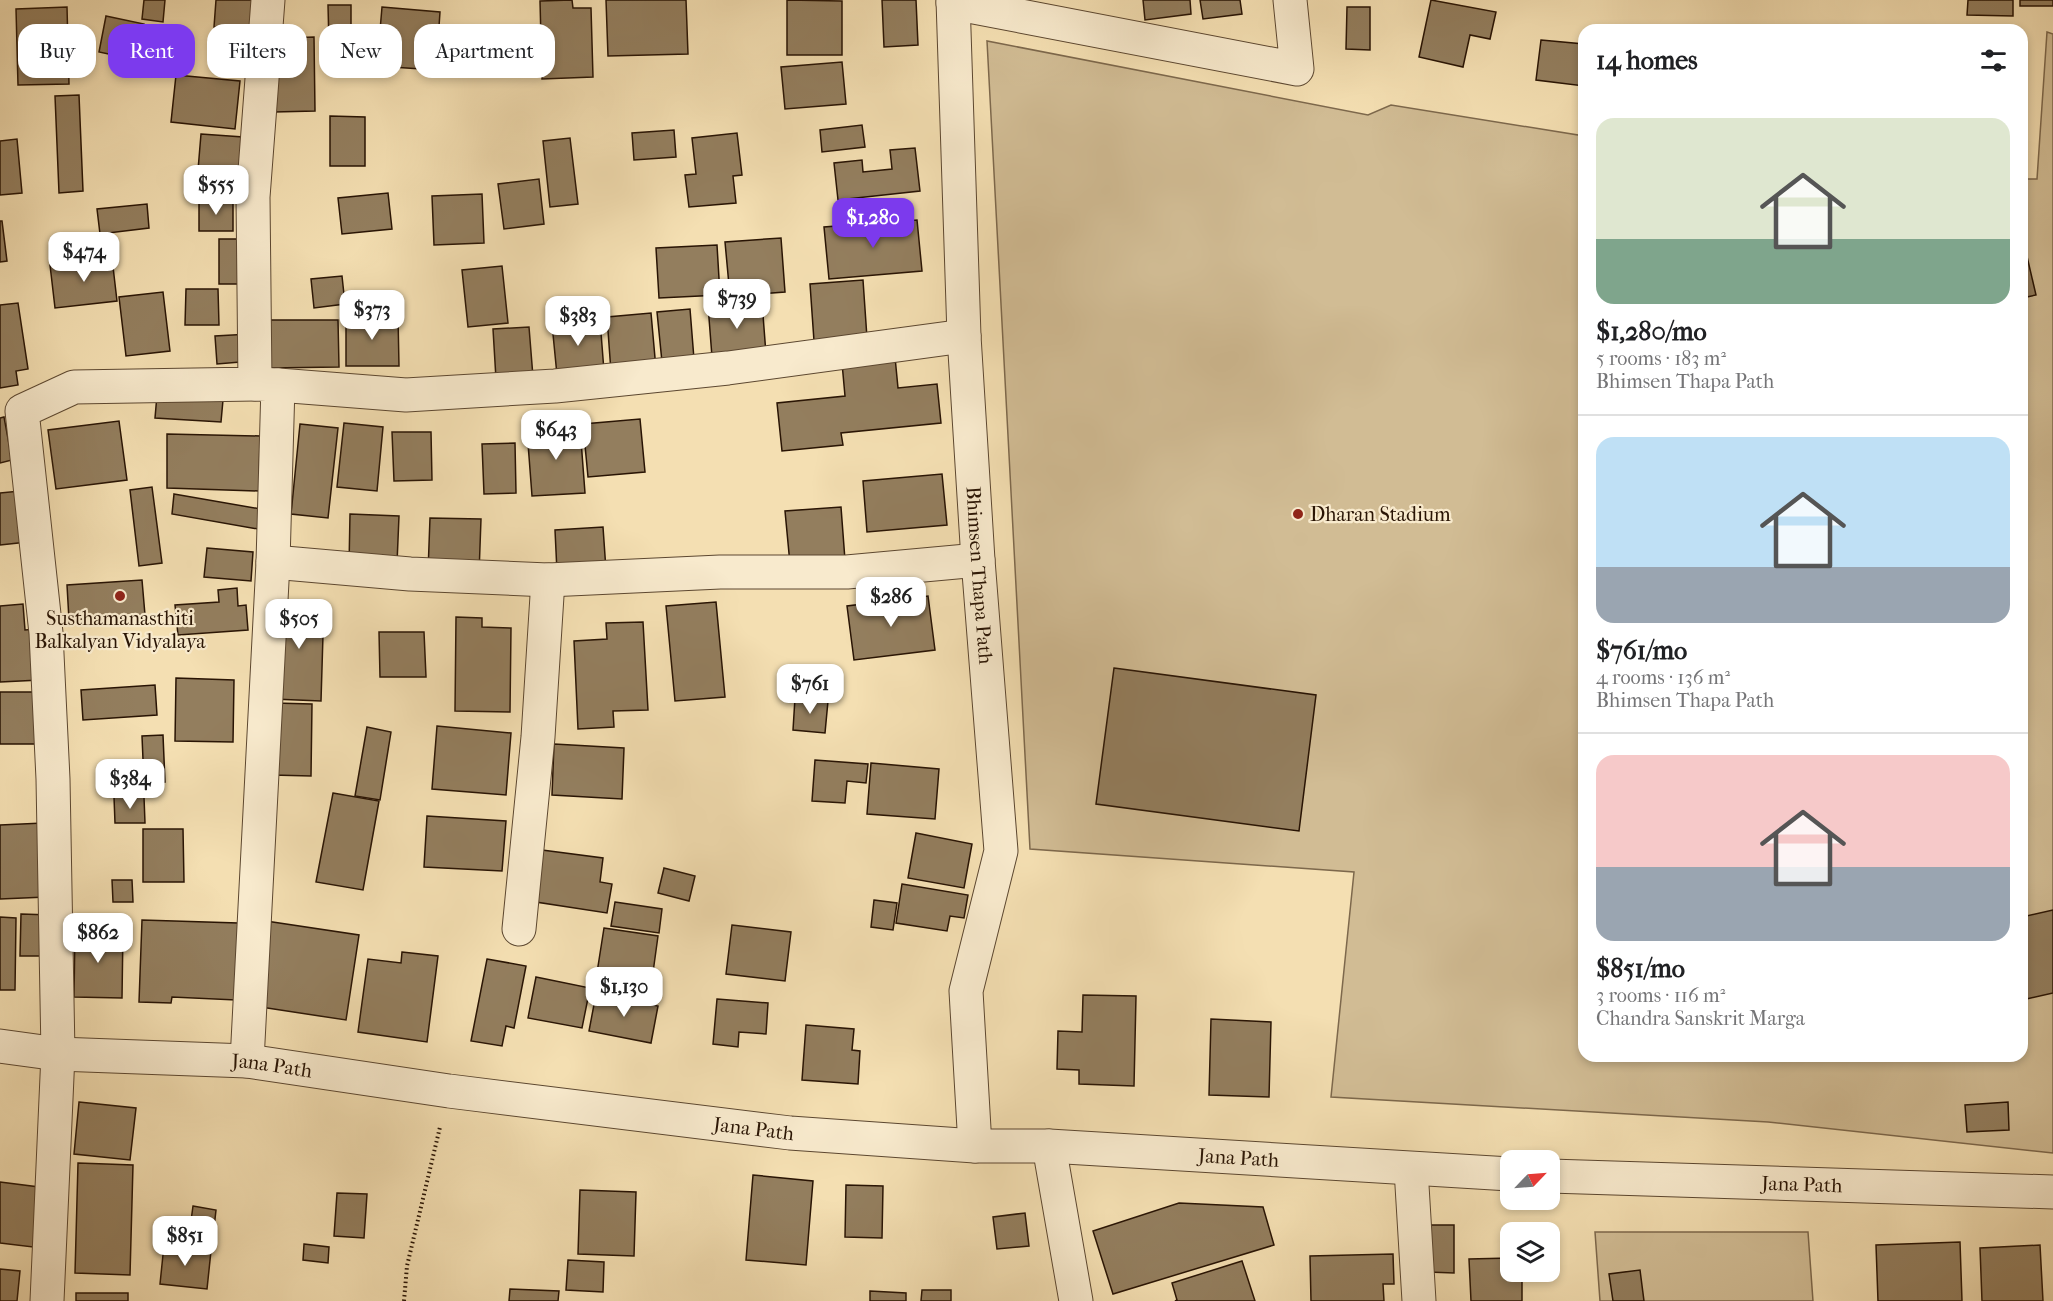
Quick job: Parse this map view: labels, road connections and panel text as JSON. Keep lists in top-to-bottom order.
{
  "streets": {
    "street": ["Bhimsen Thapa Path", "Jana Path"]
  },
  "crossings": [
    ["Bhimsen Thapa Path", "Jana Path"]
  ],
  "places": ["Dharan Stadium", "Susthamanasthiti Balkalyan Vidyalaya"],
  "north": "top right",
  "page": {
    "chip": [
      "Buy",
      "Rent",
      "Filters",
      "New",
      "Apartment"
    ],
    "heading": "14 homes",
    "list": [
      {
        "name": "$1,280/mo",
        "note": "5 rooms · 183 m² · Bhimsen Thapa Path"
      },
      {
        "name": "$761/mo",
        "note": "4 rooms · 136 m² · Bhimsen Thapa Path"
      },
      {
        "name": "$851/mo",
        "note": "3 rooms · 116 m² · Chandra Sanskrit Marga"
      }
    ],
    "price": [
      "$555",
      "$1,280",
      "$474",
      "$739",
      "$373",
      "$383",
      "$643",
      "$286",
      "$505",
      "$761",
      "$384",
      "$862",
      "$1,130",
      "$851"
    ]
  }
}
